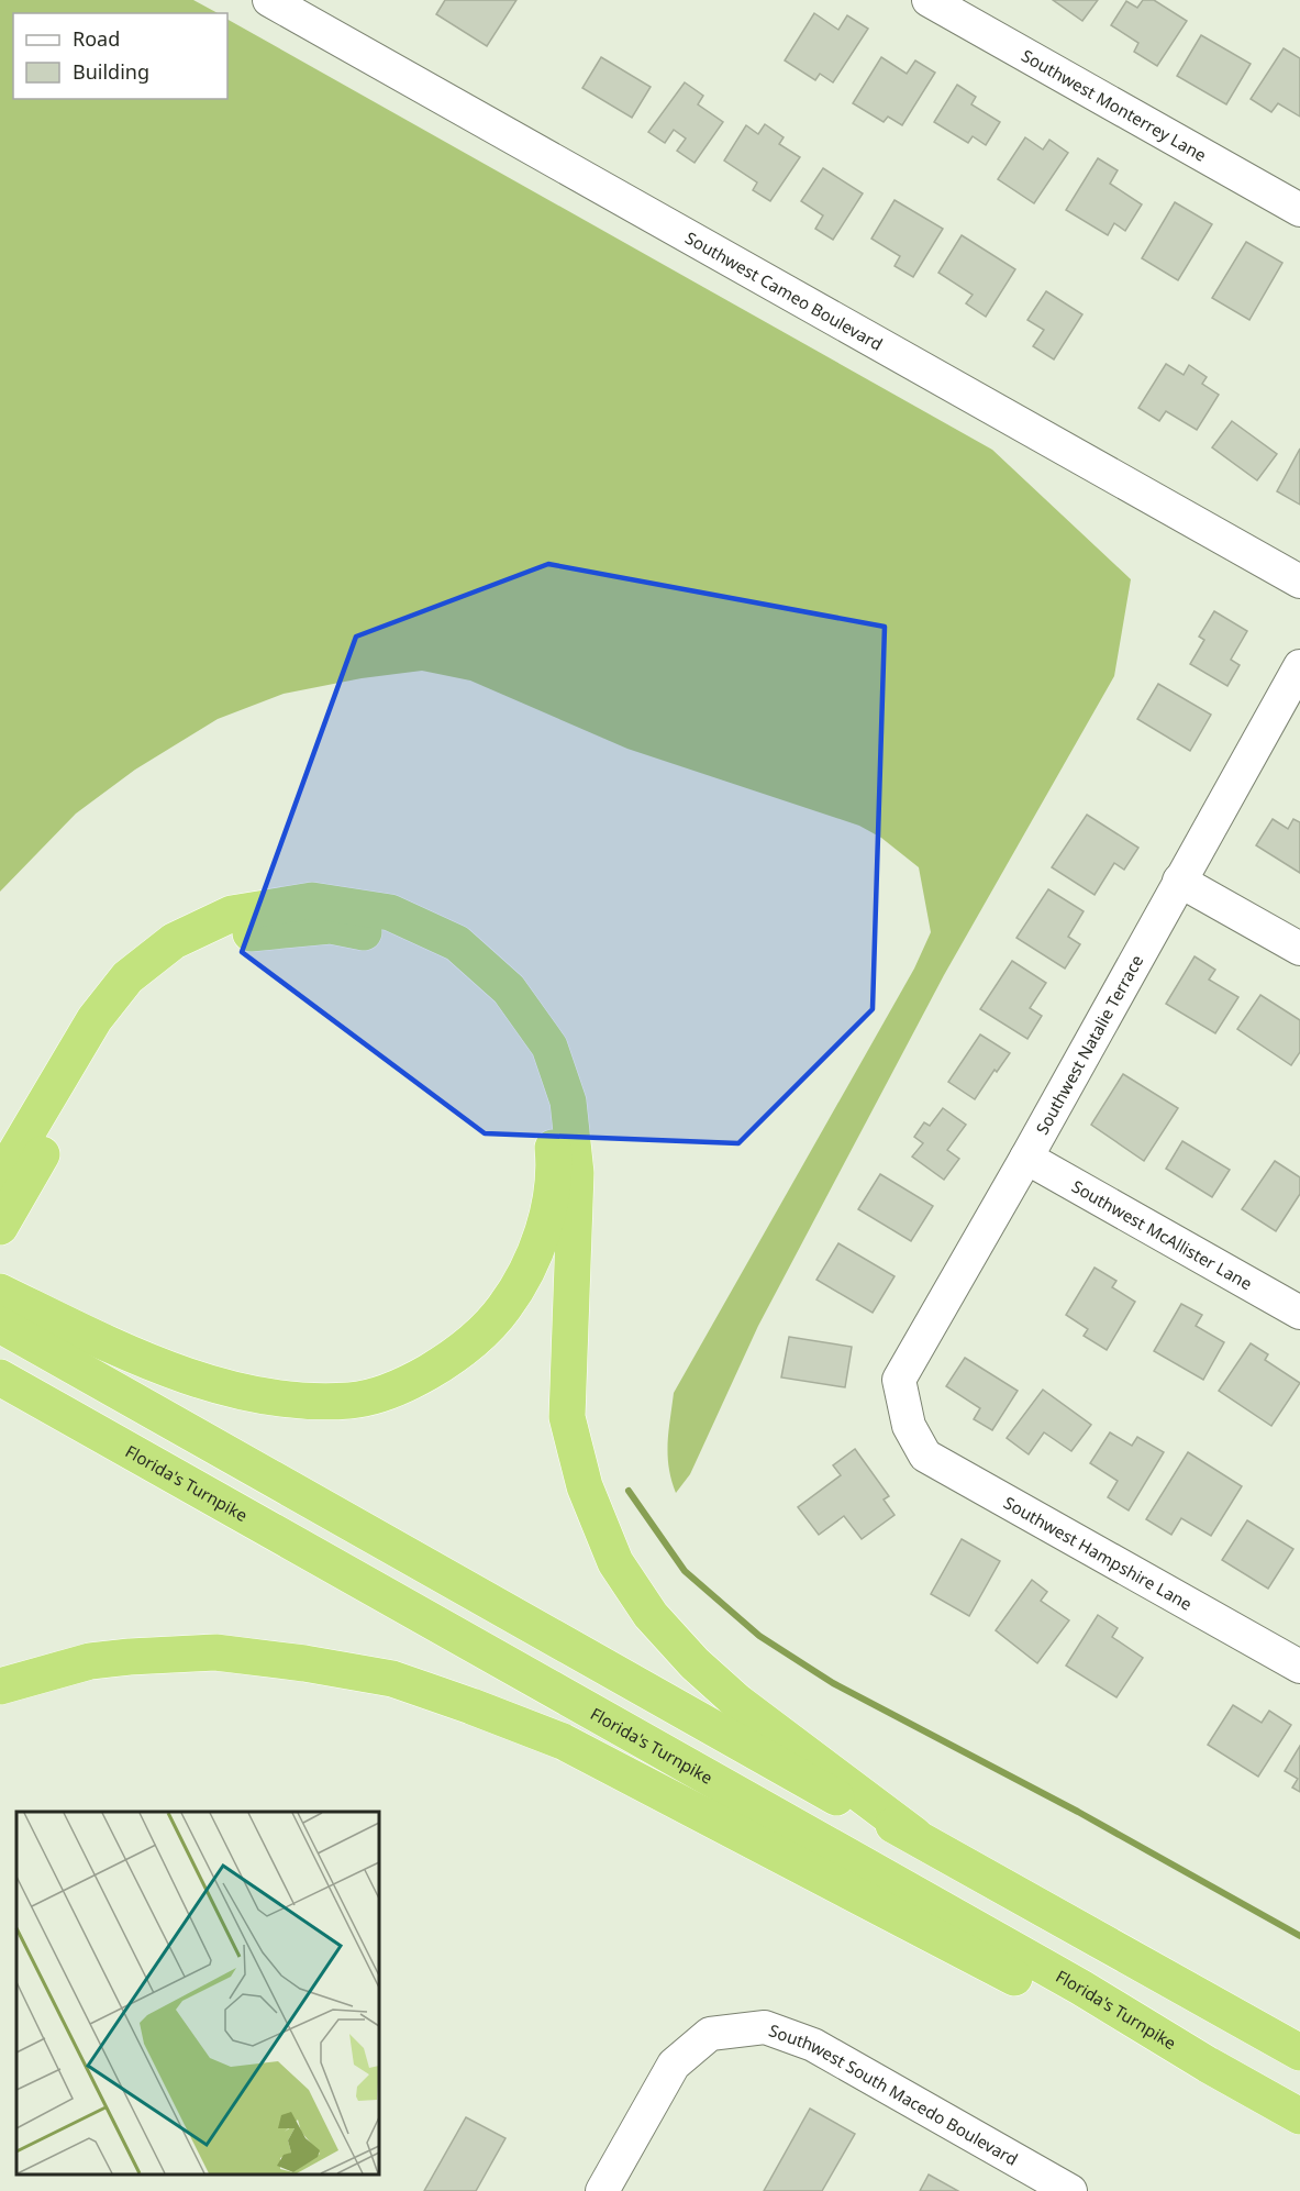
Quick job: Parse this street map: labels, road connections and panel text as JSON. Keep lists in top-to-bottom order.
{
  "streets": {
    "highway": ["Florida's Turnpike"],
    "street": [
      "Southwest Monterrey Lane",
      "Southwest Cameo Boulevard",
      "Southwest Natalie Terrace",
      "Southwest McAllister Lane",
      "Southwest Hampshire Lane",
      "Southwest South Macedo Boulevard"
    ]
  },
  "crossings": [
    ["Southwest Natalie Terrace", "Southwest McAllister Lane"],
    ["Southwest Natalie Terrace", "Southwest Hampshire Lane"]
  ],
  "legend": ["Road", "Building"]
}
